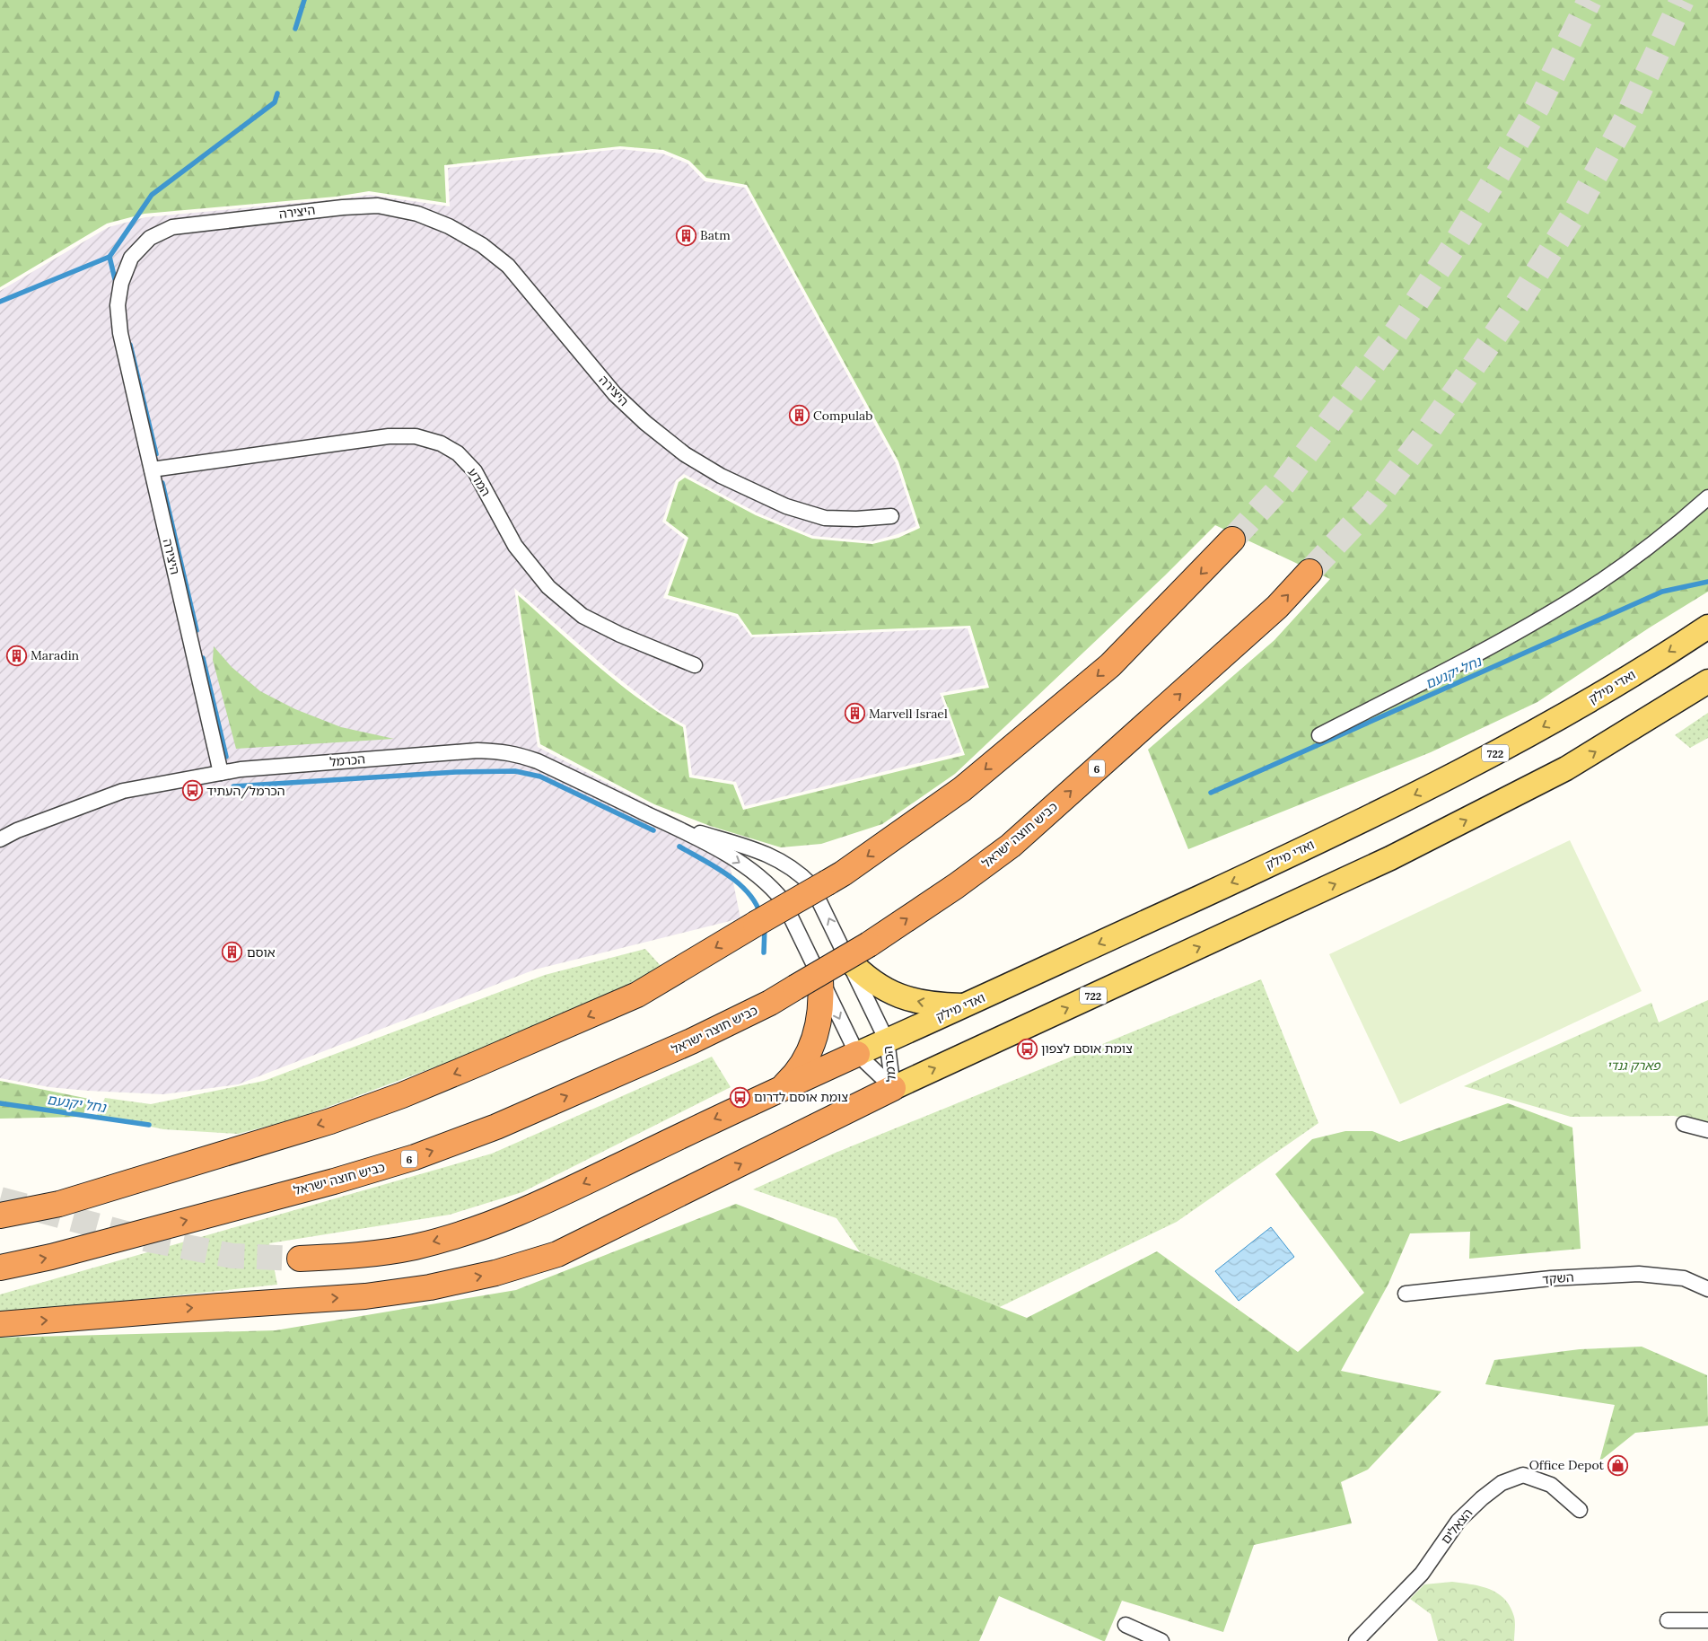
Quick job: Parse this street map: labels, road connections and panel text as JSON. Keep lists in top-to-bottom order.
{
  "streets": {
    "highway": ["6", "כביש חוצה ישראל"],
    "main road": ["ואדי מילק", "722"],
    "street": [
      "היצירה",
      "המדע",
      "הכרמל",
      "השקד",
      "הצאלים"
    ]
  },
  "crossings": [
    ["היצירה", "המדע"],
    ["היצירה", "הכרמל"],
    ["ואדי מילק", "הכרמל"],
    ["722", "הכרמל"]
  ],
  "water": ["נחל יקנעם"],
  "parks": ["פארק גנדי"],
  "places": {
    "building": [
      "Batm",
      "Compulab",
      "Maradin",
      "Marvell Israel",
      "אוסם"
    ],
    "bus stop": ["הכרמל/העתיד", "צומת אוסם לצפון", "צומת אוסם לדרום"],
    "shop": ["Office Depot"]
  }
}
